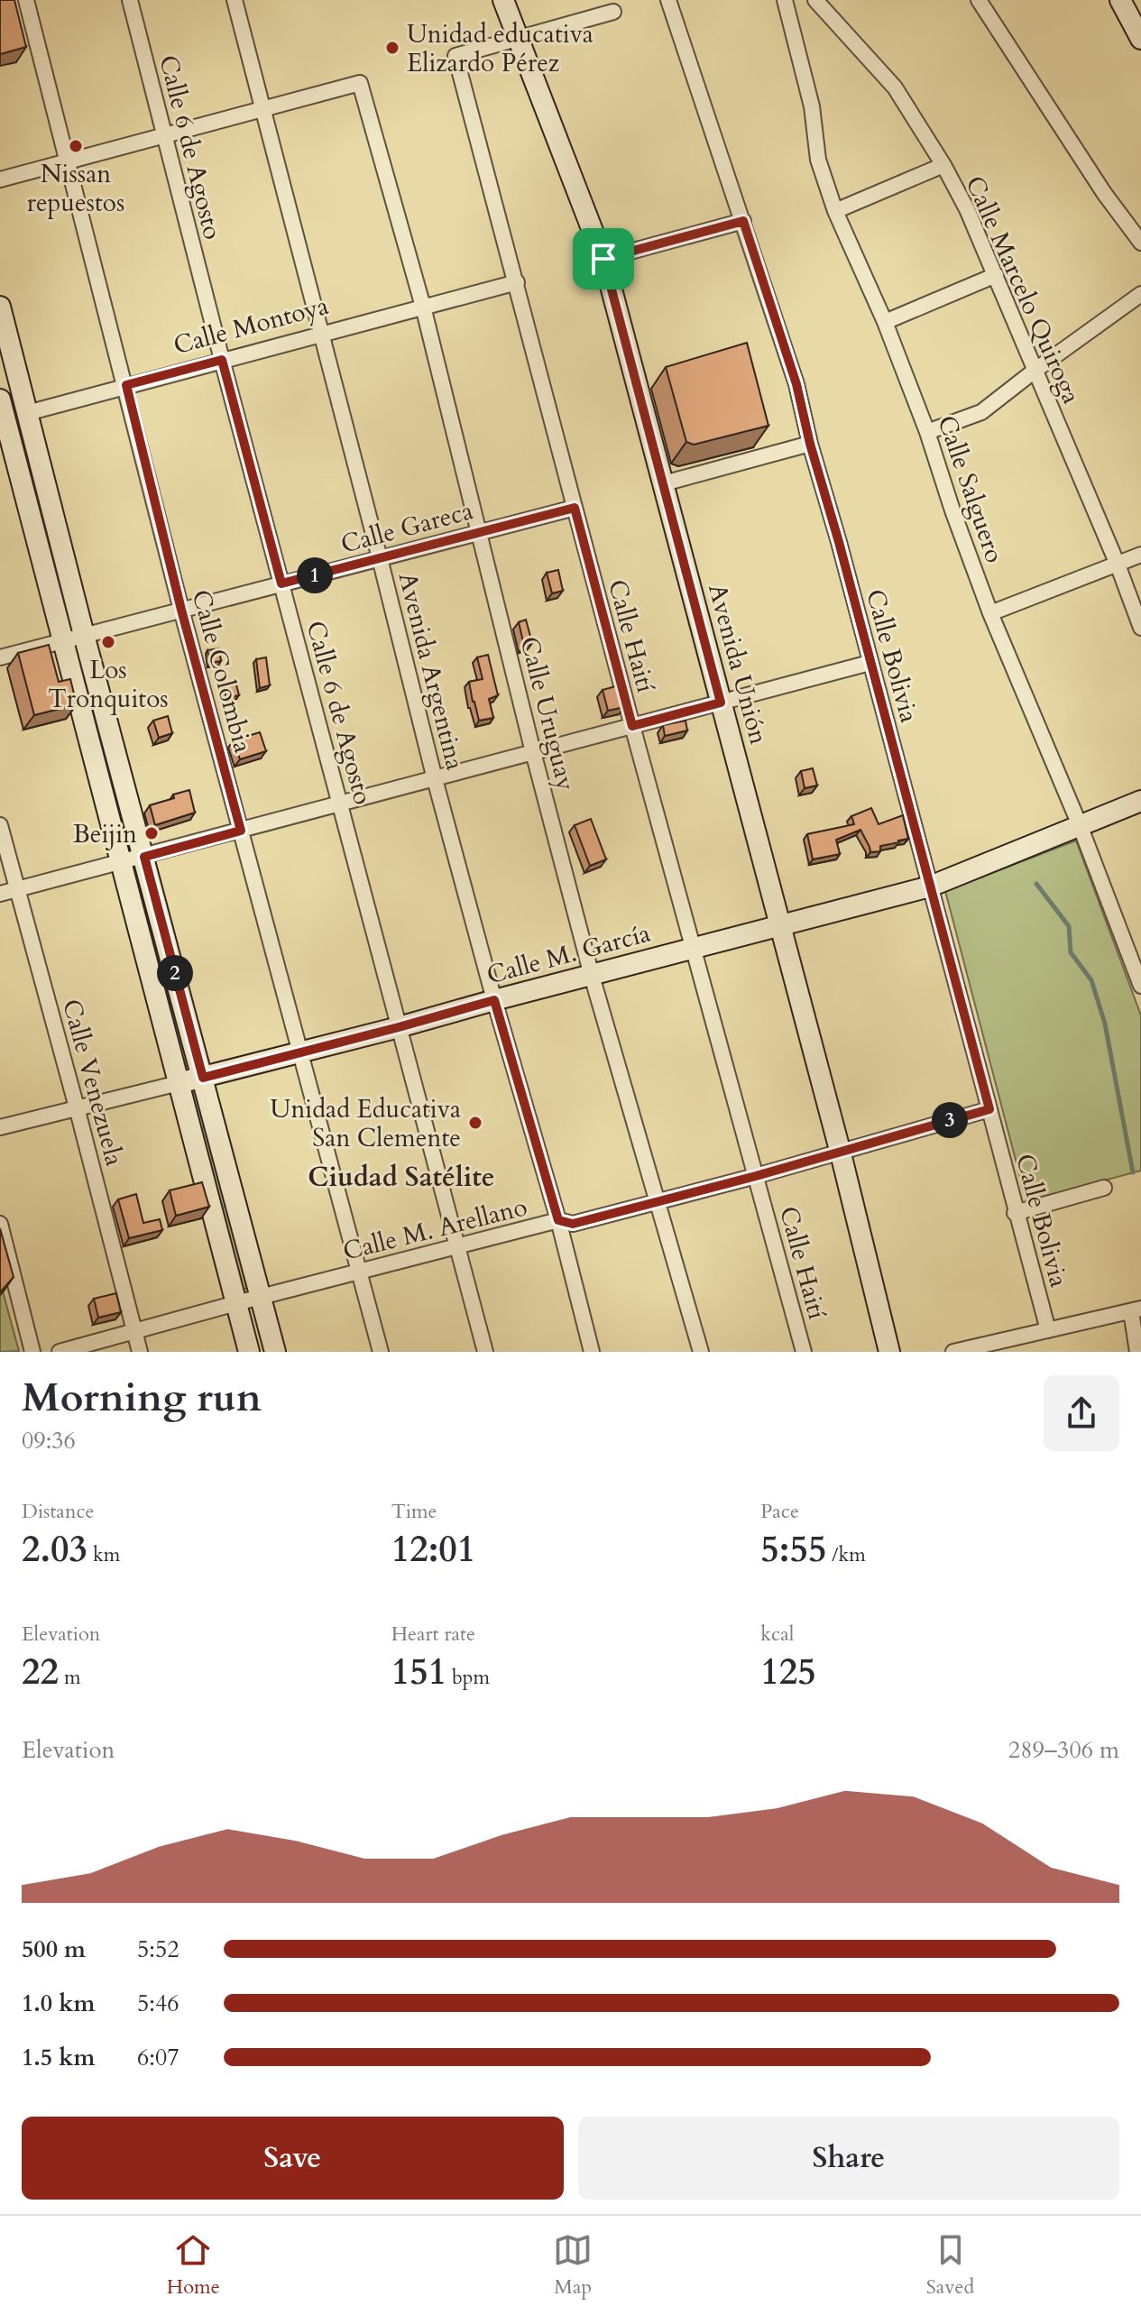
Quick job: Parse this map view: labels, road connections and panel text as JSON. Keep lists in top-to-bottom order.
{
  "streets": {
    "street": [
      "Calle 6 de Agosto",
      "Calle Marcelo Quiroga",
      "Calle Montoya",
      "Calle Salguero",
      "Calle Gareca",
      "Calle Haití",
      "Calle Bolivia",
      "Avenida Unión",
      "Calle Colombia",
      "Avenida Argentina",
      "Calle Uruguay",
      "Calle M. García",
      "Calle Venezuela",
      "Calle M. Arellano"
    ]
  },
  "crossings": [
    ["Calle 6 de Agosto", "Calle Montoya"],
    ["Calle 6 de Agosto", "Calle Gareca"],
    ["Calle 6 de Agosto", "Calle M. García"],
    ["Calle 6 de Agosto", "Calle M. Arellano"],
    ["Calle Montoya", "Calle Haití"],
    ["Calle Montoya", "Calle Colombia"],
    ["Calle Montoya", "Avenida Argentina"],
    ["Calle Montoya", "Calle Uruguay"],
    ["Calle Salguero", "Calle M. García"],
    ["Calle Gareca", "Calle Haití"],
    ["Calle Gareca", "Calle Colombia"],
    ["Calle Gareca", "Avenida Argentina"],
    ["Calle Gareca", "Calle Uruguay"],
    ["Calle Haití", "Avenida Unión"],
    ["Calle Haití", "Calle M. García"],
    ["Calle Haití", "Calle M. Arellano"],
    ["Calle Bolivia", "Calle M. García"],
    ["Calle Bolivia", "Calle M. Arellano"],
    ["Avenida Unión", "Calle M. García"],
    ["Avenida Unión", "Calle M. Arellano"],
    ["Calle Colombia", "Calle M. García"],
    ["Calle Colombia", "Calle M. Arellano"],
    ["Avenida Argentina", "Calle Uruguay"],
    ["Avenida Argentina", "Calle M. García"],
    ["Avenida Argentina", "Calle M. Arellano"],
    ["Calle Uruguay", "Calle M. García"],
    ["Calle Uruguay", "Calle M. Arellano"],
    ["Calle M. García", "Calle Venezuela"],
    ["Calle Venezuela", "Calle M. Arellano"]
  ],
  "districts": ["Ciudad Satélite"],
  "places": [
    "Unidad educativa Elizardo Pérez",
    "Nissan repuestos",
    "Los Tronquitos",
    "Beijin",
    "Unidad Educativa San Clemente"
  ],
  "page": {
    "pins": ["1", "2", "3"],
    "heading": ["Morning run", "09:36"],
    "stats": [
      ["Distance", "2.03 km"],
      ["Time", "12:01"],
      ["Pace", "5:55 /km"],
      ["Elevation", "22 m"],
      ["Heart rate", "151 bpm"],
      ["kcal", "125"]
    ],
    "chart": ["Elevation", "289–306 m"],
    "list": [
      {
        "name": "500 m",
        "note": "5:52"
      },
      {
        "name": "1.0 km",
        "note": "5:46"
      },
      {
        "name": "1.5 km",
        "note": "6:07"
      }
    ],
    "buttons": ["Save", "Share"],
    "tabs": ["Home", "Map", "Saved"]
  }
}
